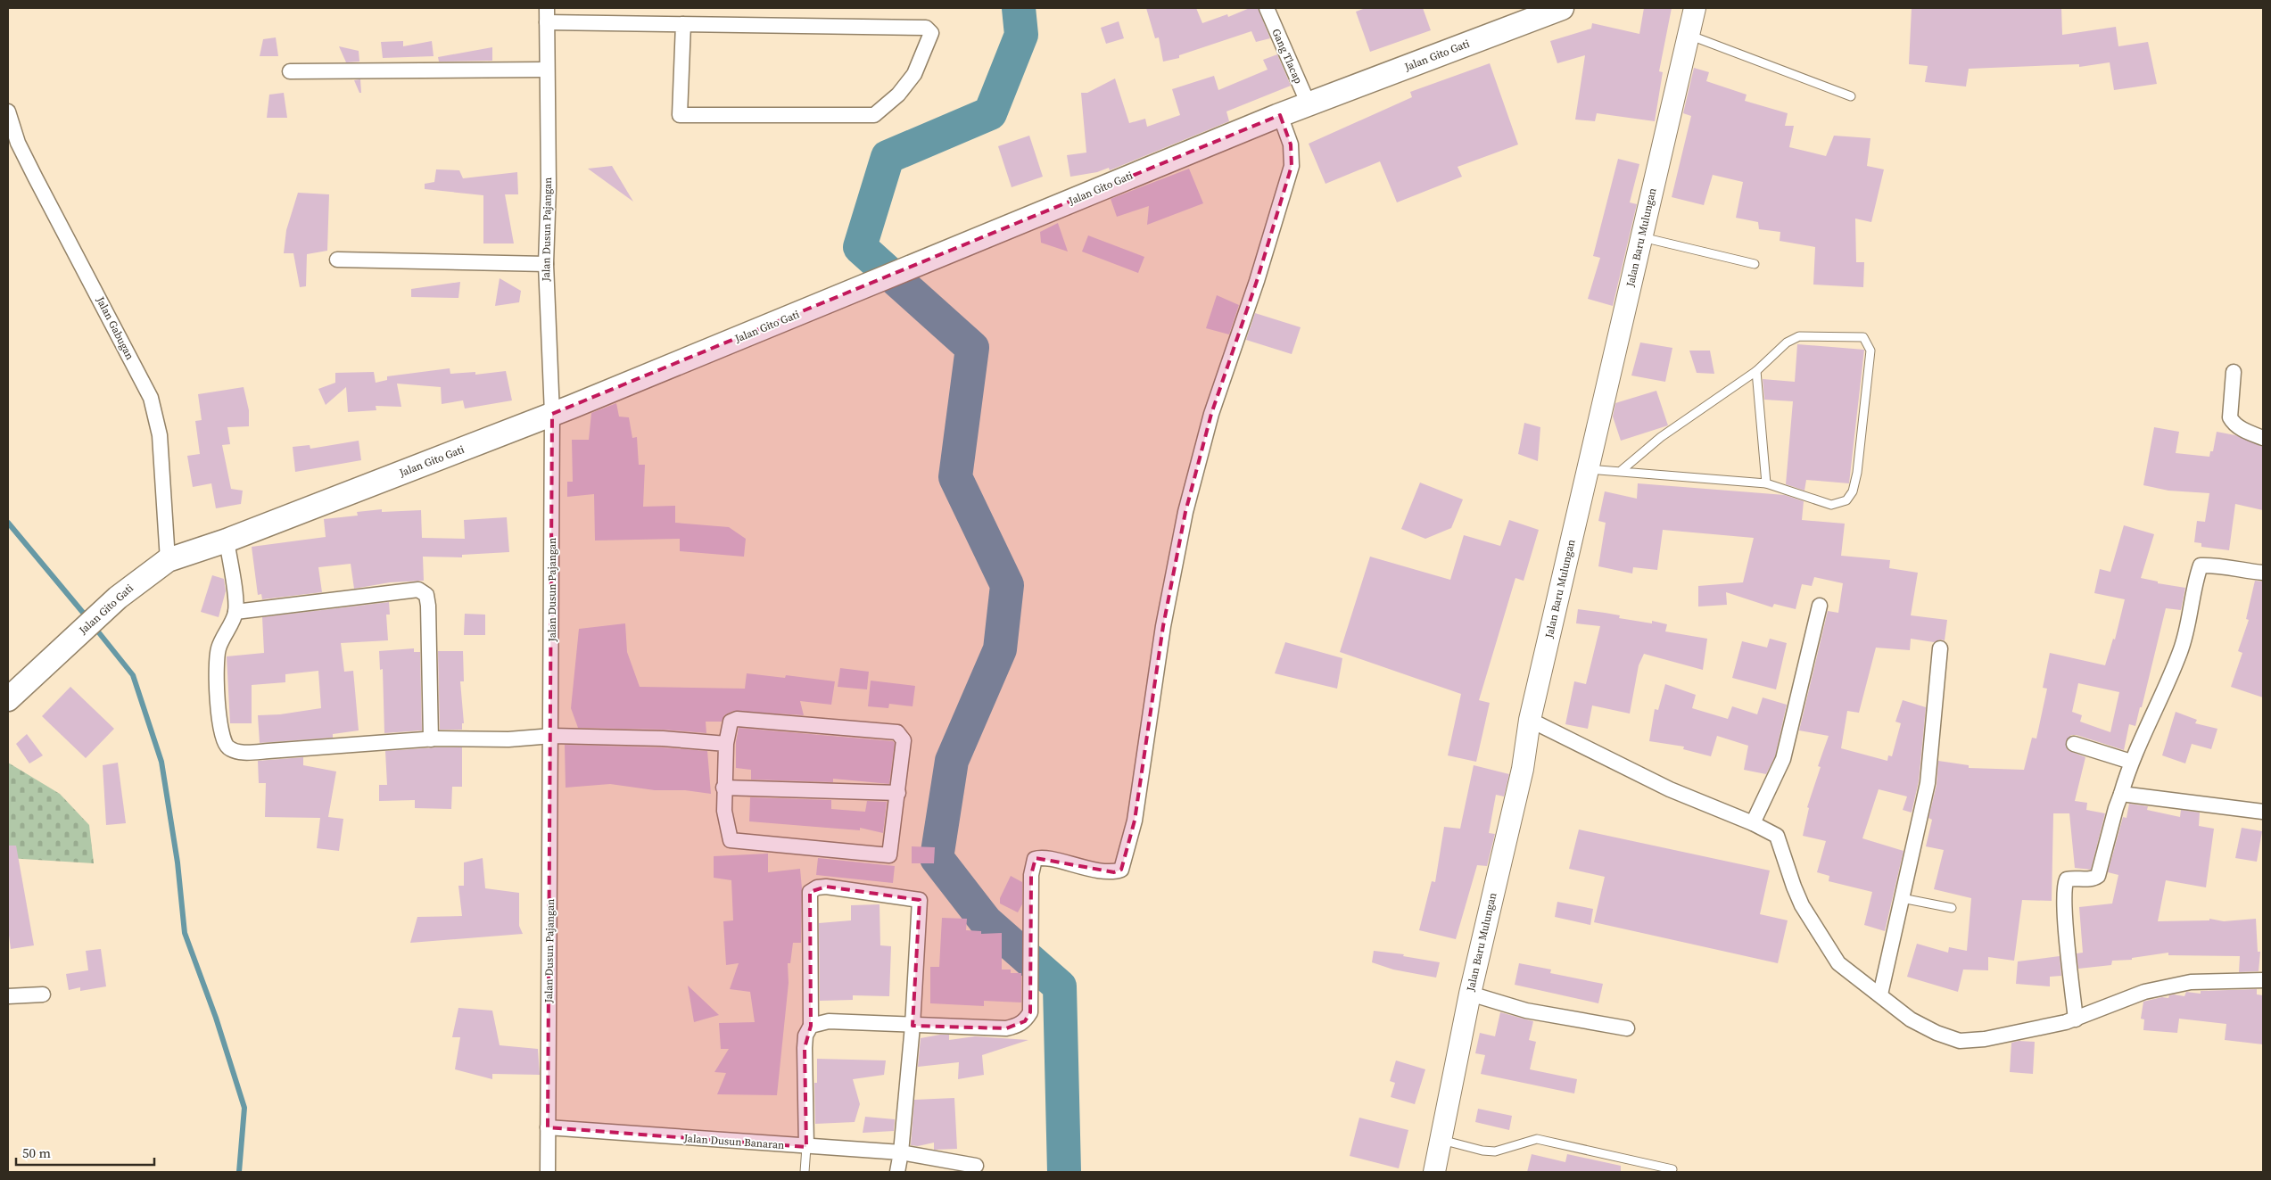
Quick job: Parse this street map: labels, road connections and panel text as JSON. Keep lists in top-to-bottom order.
{
  "streets": {
    "main road": ["Jalan Gito Gati", "Jalan Baru Mulungan"],
    "street": [
      "Gang Tlacap",
      "Jalan Dusun Pajangan",
      "Jalan Gabugan",
      "Jalan Dusun Banaran"
    ]
  },
  "crossings": [
    ["Jalan Gito Gati", "Gang Tlacap"],
    ["Jalan Gito Gati", "Jalan Dusun Pajangan"],
    ["Jalan Gito Gati", "Jalan Gabugan"],
    ["Jalan Dusun Pajangan", "Jalan Dusun Banaran"]
  ],
  "scale_bar": "50 m"
}
